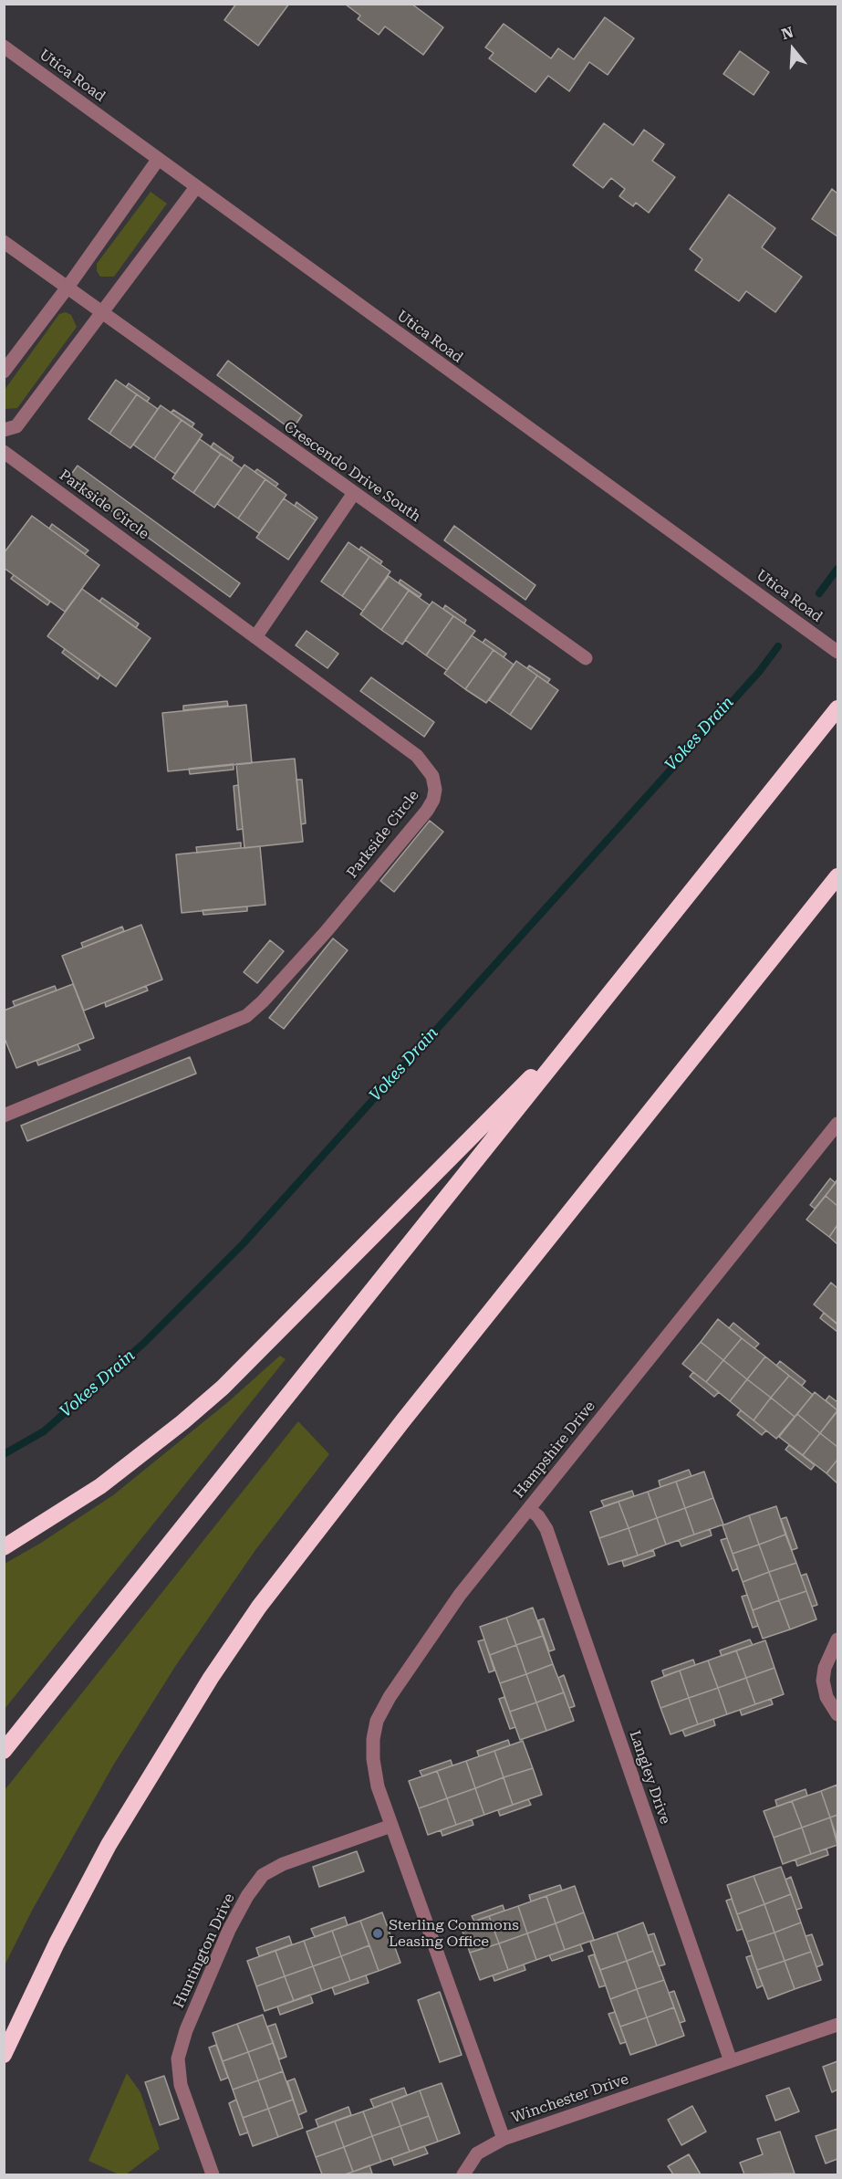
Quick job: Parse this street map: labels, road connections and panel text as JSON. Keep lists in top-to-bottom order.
{
  "streets": {
    "street": [
      "Utica Road",
      "Crescendo Drive South",
      "Parkside Circle",
      "Hampshire Drive",
      "Langley Drive",
      "Huntington Drive",
      "Winchester Drive"
    ]
  },
  "crossings": [
    ["Hampshire Drive", "Langley Drive"],
    ["Hampshire Drive", "Huntington Drive"],
    ["Hampshire Drive", "Winchester Drive"],
    ["Langley Drive", "Winchester Drive"],
    ["Huntington Drive", "Winchester Drive"]
  ],
  "water": ["Vokes Drain"],
  "places": ["Sterling Commons Leasing Office"],
  "north": "top"
}
